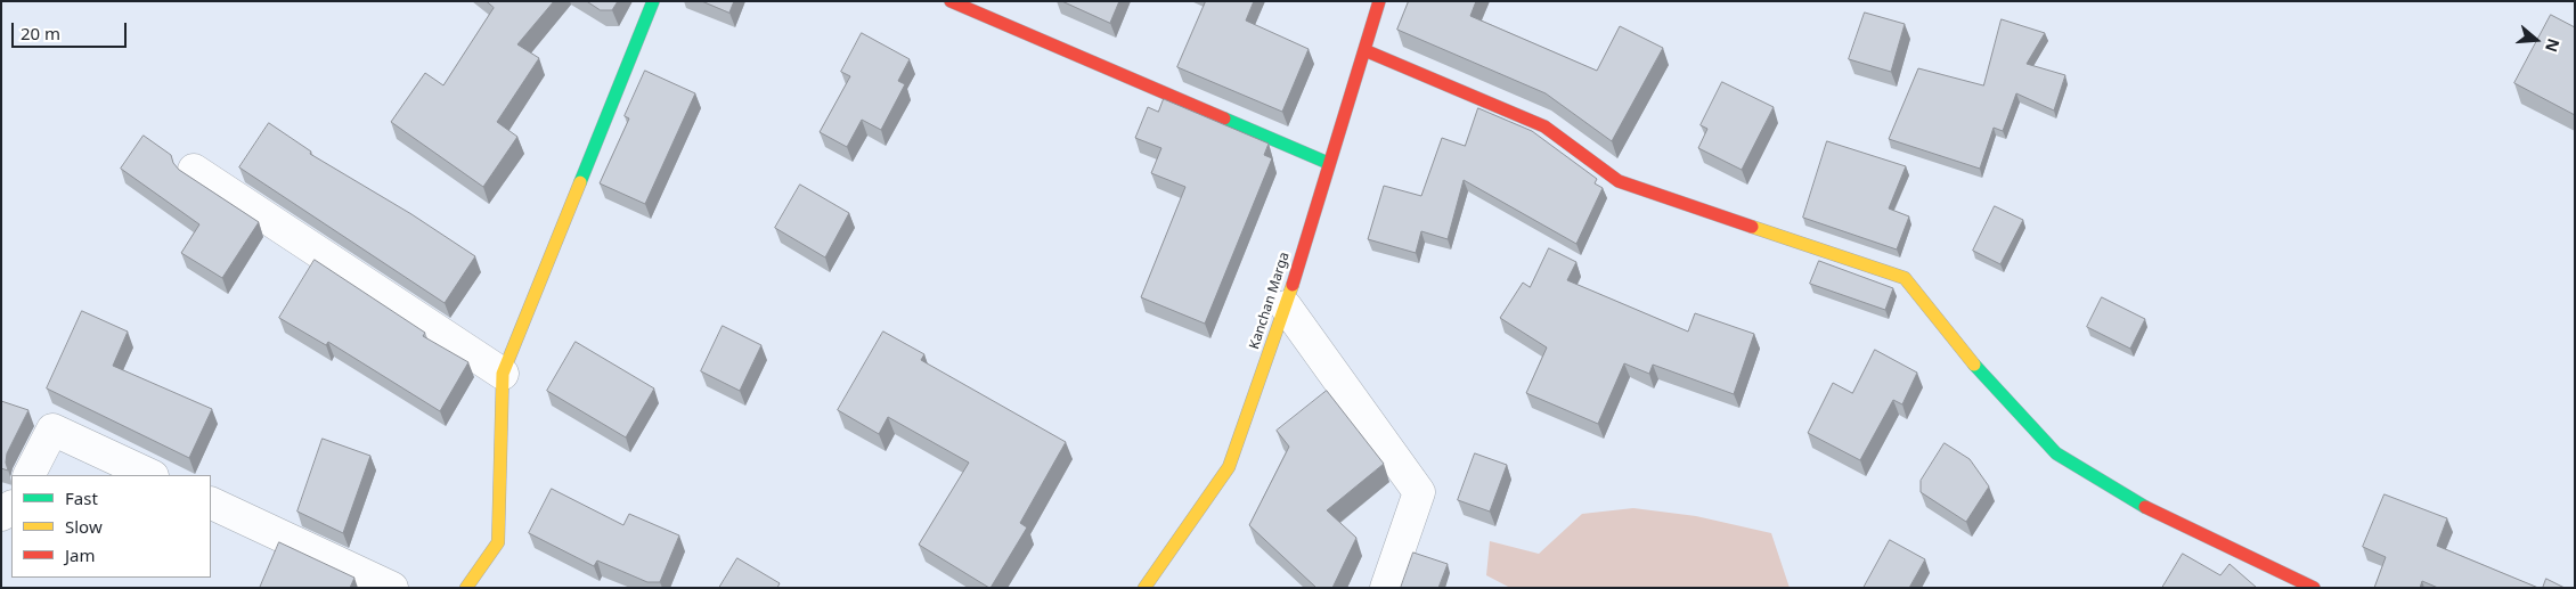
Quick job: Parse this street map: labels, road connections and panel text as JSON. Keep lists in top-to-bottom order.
{
  "streets": {
    "street": ["Kanchan Marga"]
  },
  "legend": ["Fast", "Slow", "Jam"],
  "scale_bar": "20 m",
  "north": "right"
}
